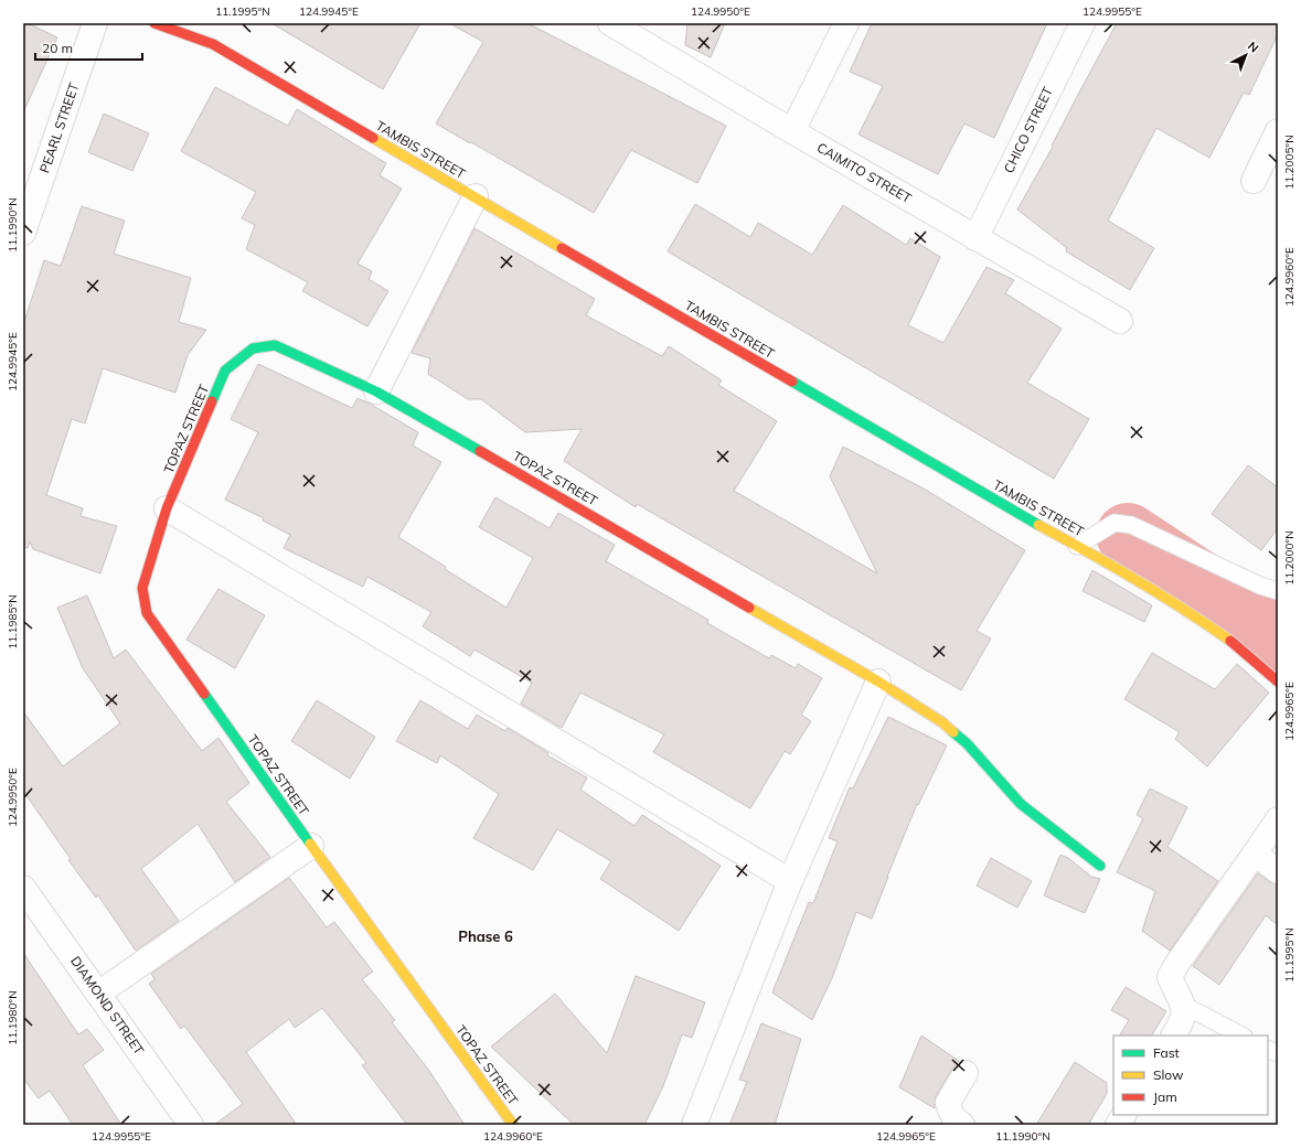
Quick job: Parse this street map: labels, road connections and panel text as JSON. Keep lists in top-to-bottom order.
{
  "streets": {
    "street": [
      "PEARL STREET",
      "CHICO STREET",
      "TAMBIS STREET",
      "CAIMITO STREET",
      "TOPAZ STREET",
      "DIAMOND STREET"
    ]
  },
  "crossings": [
    ["CHICO STREET", "CAIMITO STREET"]
  ],
  "districts": ["Phase 6"],
  "legend": ["Fast", "Slow", "Jam"],
  "scale_bar": "20 m",
  "north": "top right",
  "coordinates": [
    "11.1995°N",
    "124.9945°E",
    "124.9950°E",
    "124.9955°E",
    "11.2005°N",
    "11.1990°N",
    "124.9960°E",
    "11.2000°N",
    "11.1985°N",
    "124.9965°E",
    "11.1980°N"
  ]
}
